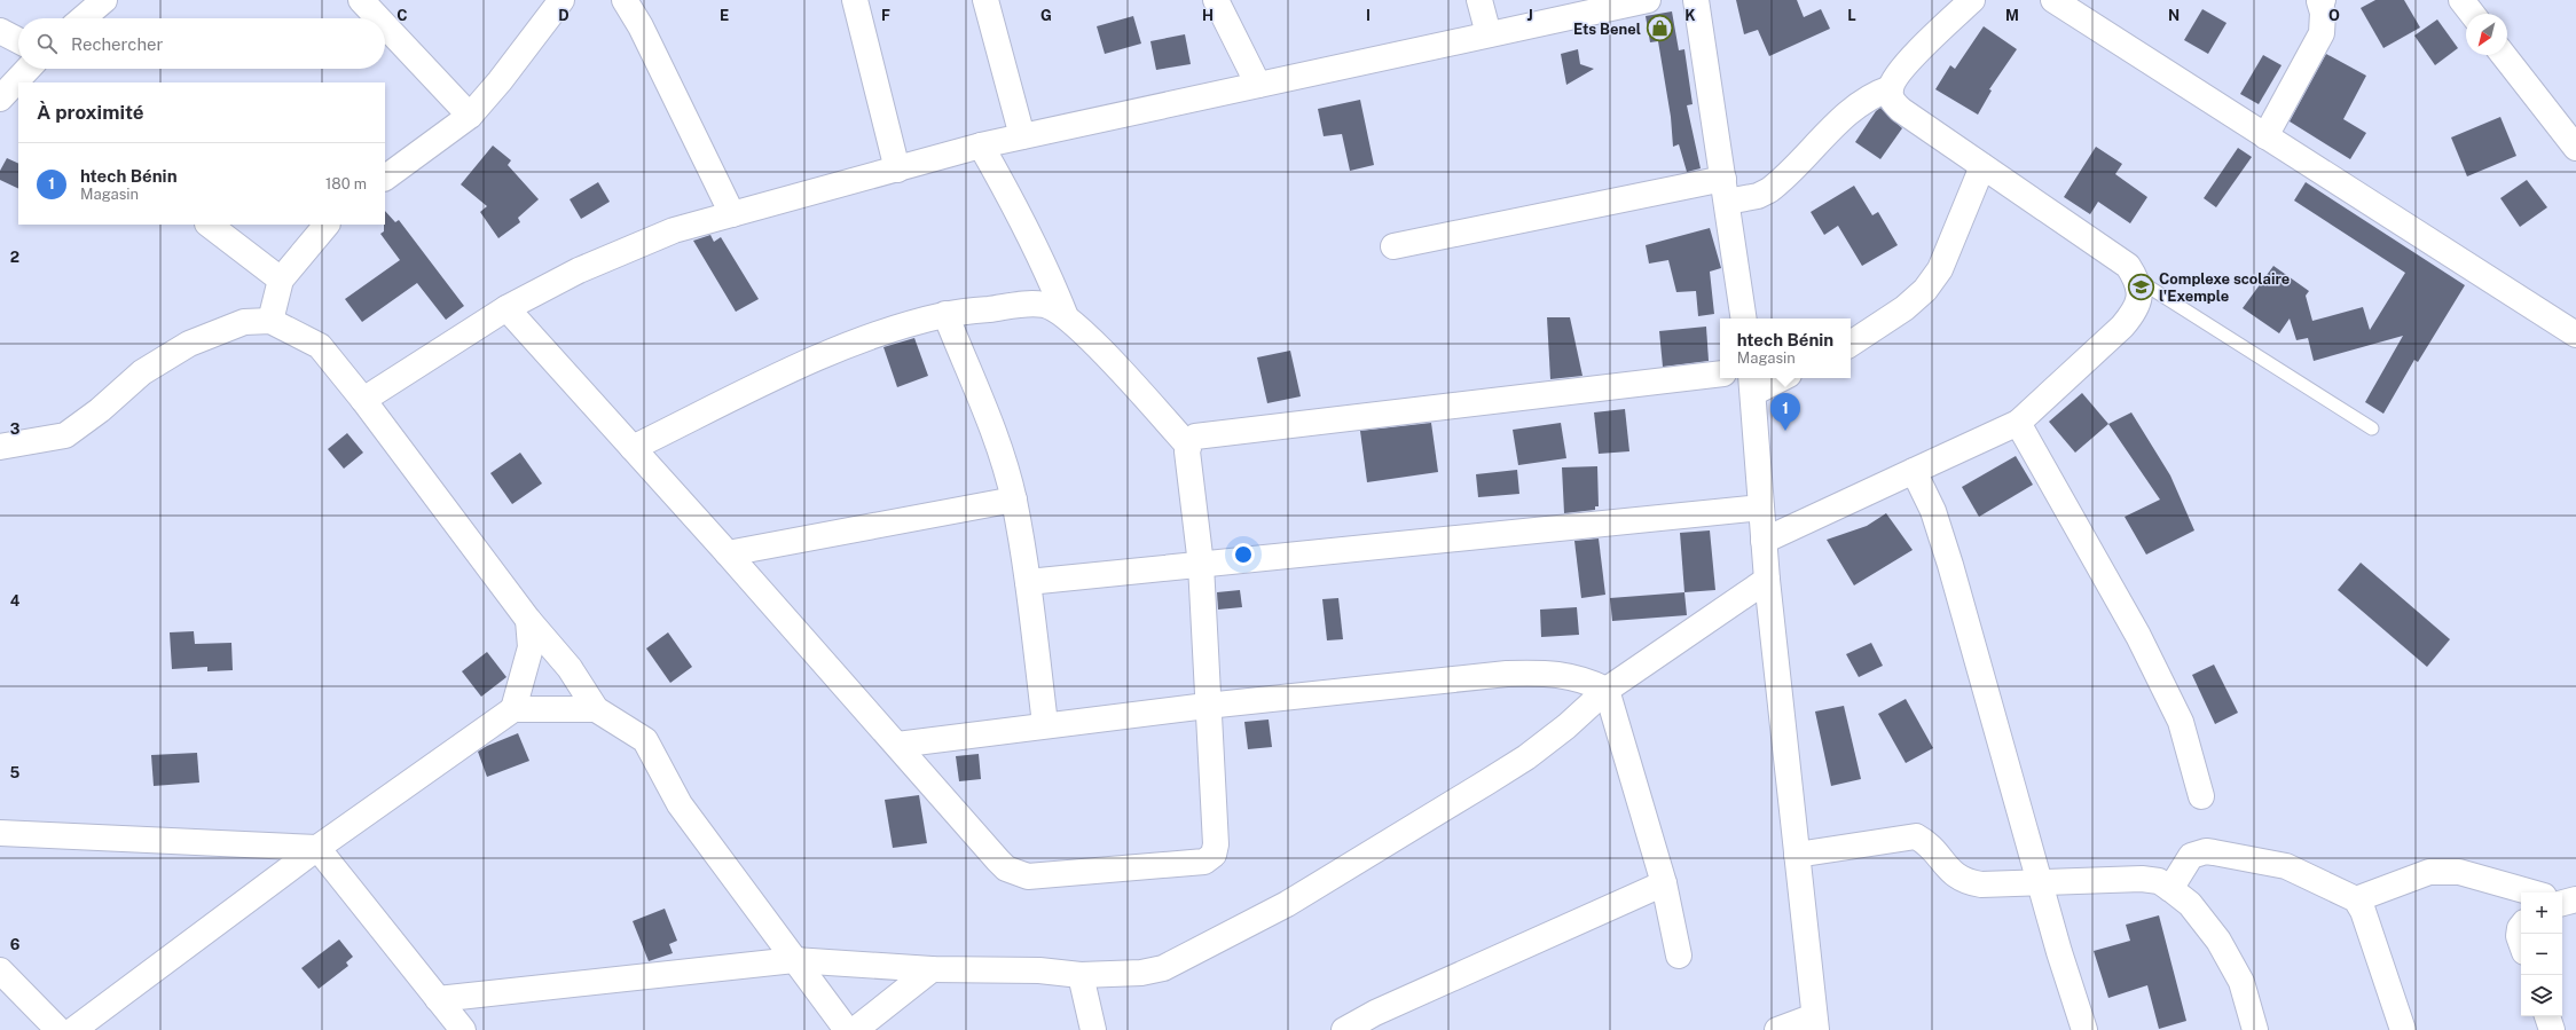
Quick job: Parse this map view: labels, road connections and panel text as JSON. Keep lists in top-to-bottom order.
{
  "places": {
    "shop": ["Ets Benel"],
    "school or university": ["Complexe scolaire l'Exemple"]
  },
  "north": "bottom left",
  "page": {
    "search": "Rechercher",
    "heading": "À proximité",
    "list": [
      {
        "mark": "1",
        "name": "htech Bénin",
        "note": "Magasin",
        "value": "180 m"
      }
    ],
    "popup": ["htech Bénin", "Magasin"],
    "pins": "1",
    "map_buttons": ["+", "−"]
  },
  "grid": {
    "columns": [
      "C",
      "D",
      "E",
      "F",
      "G",
      "H",
      "I",
      "J",
      "K",
      "L",
      "M",
      "N",
      "O"
    ],
    "rows": [
      "2",
      "3",
      "4",
      "5",
      "6"
    ]
  }
}
